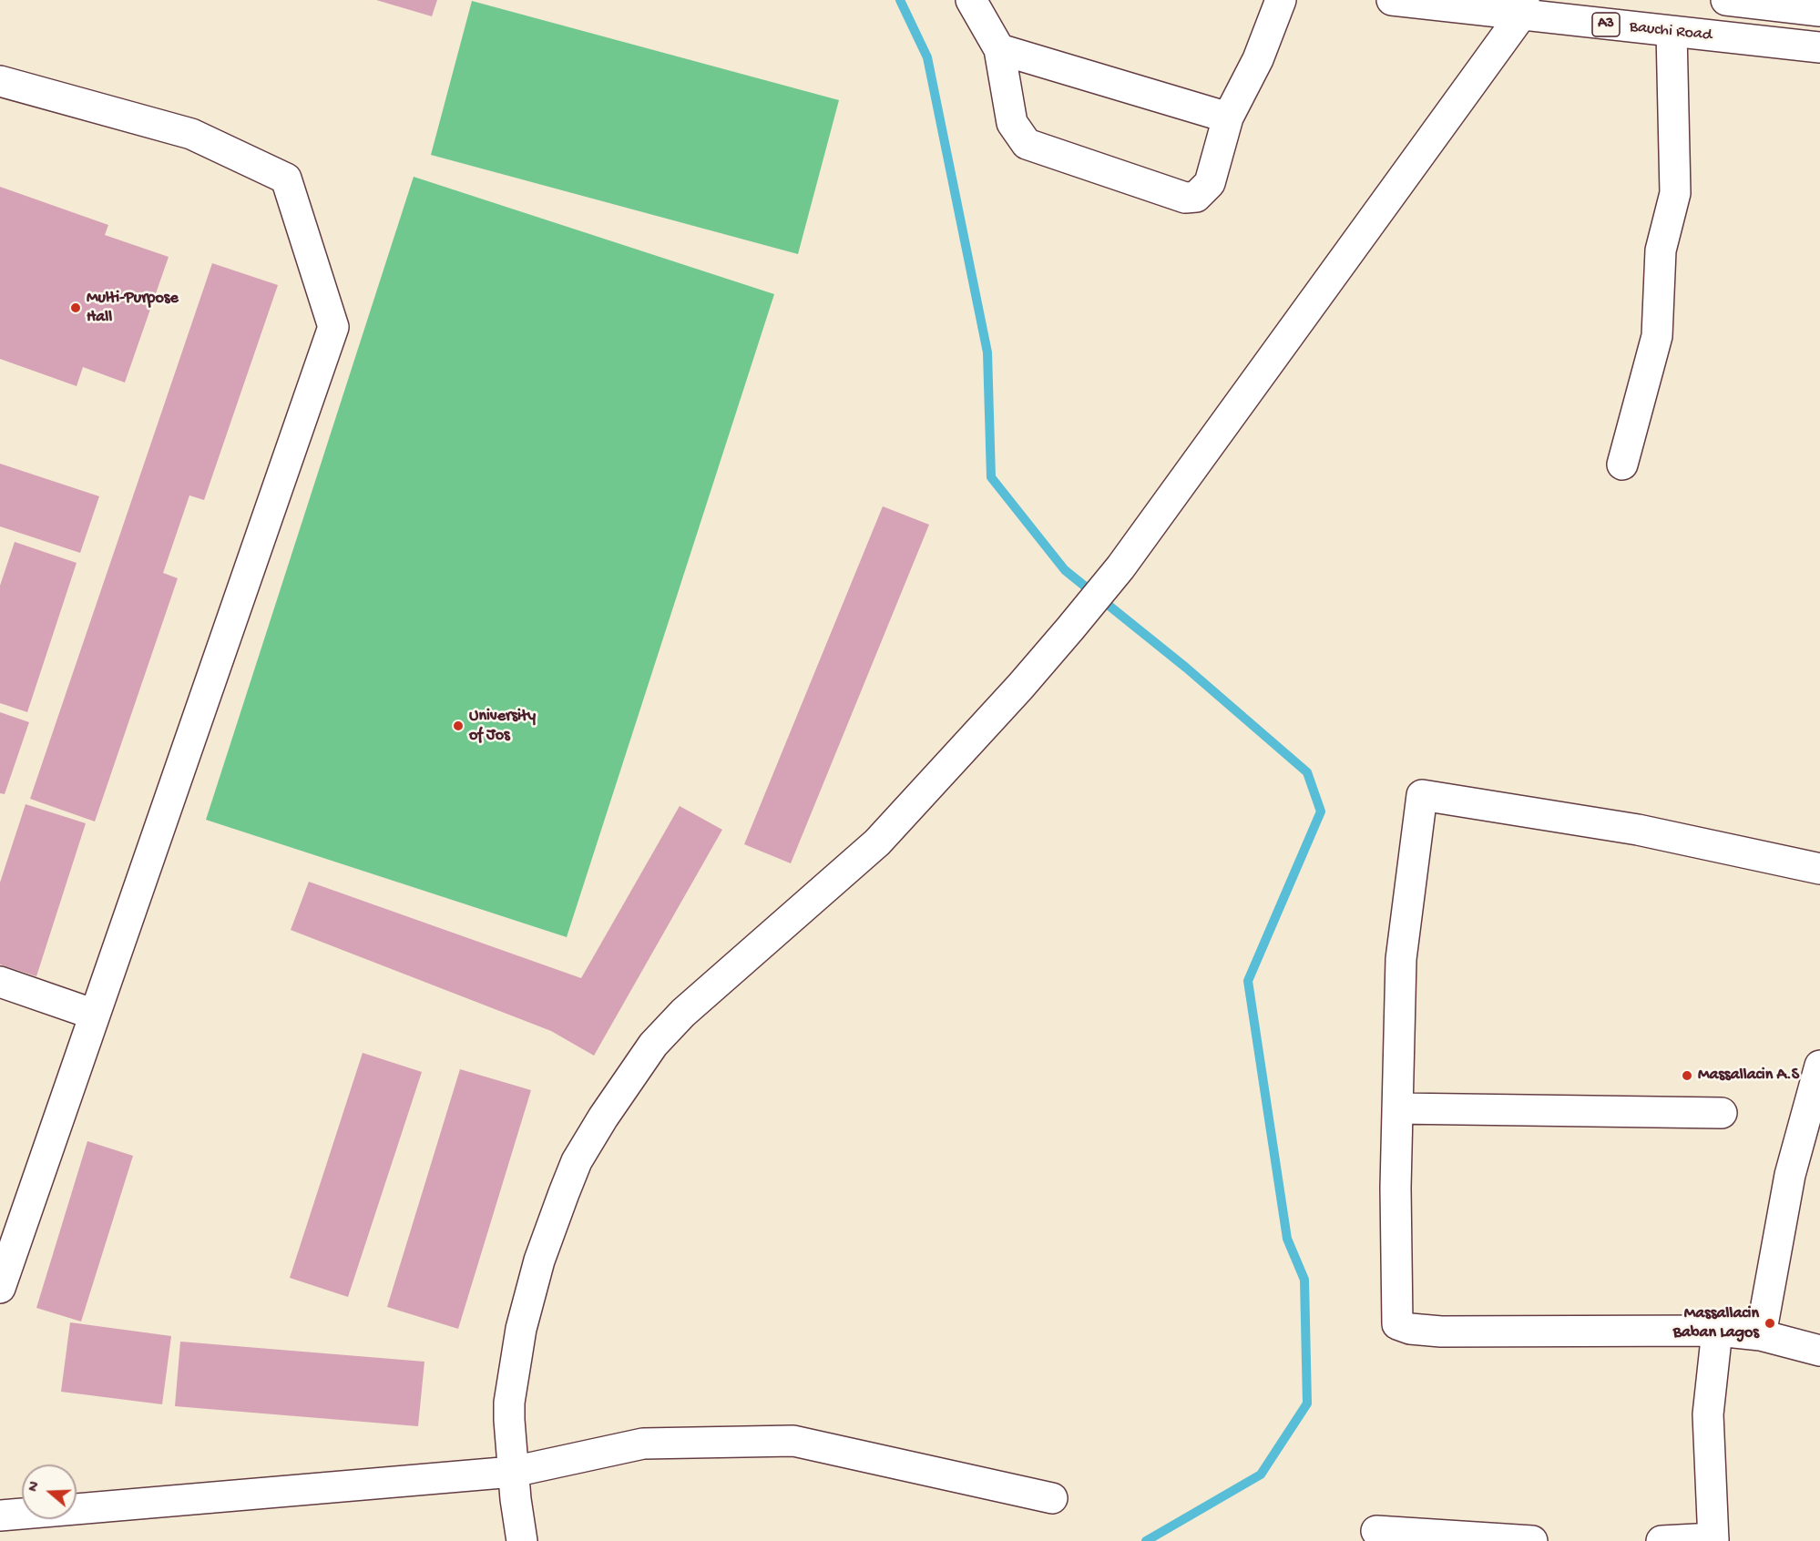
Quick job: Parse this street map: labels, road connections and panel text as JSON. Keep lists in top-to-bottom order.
{
  "streets": {
    "main road": ["A3", "Bauchi Road"]
  },
  "places": [
    "Multi-Purpose Hall",
    "University of Jos",
    "Massallacin A.S",
    "Massallacin Baban Lagos"
  ],
  "north": "left"
}
